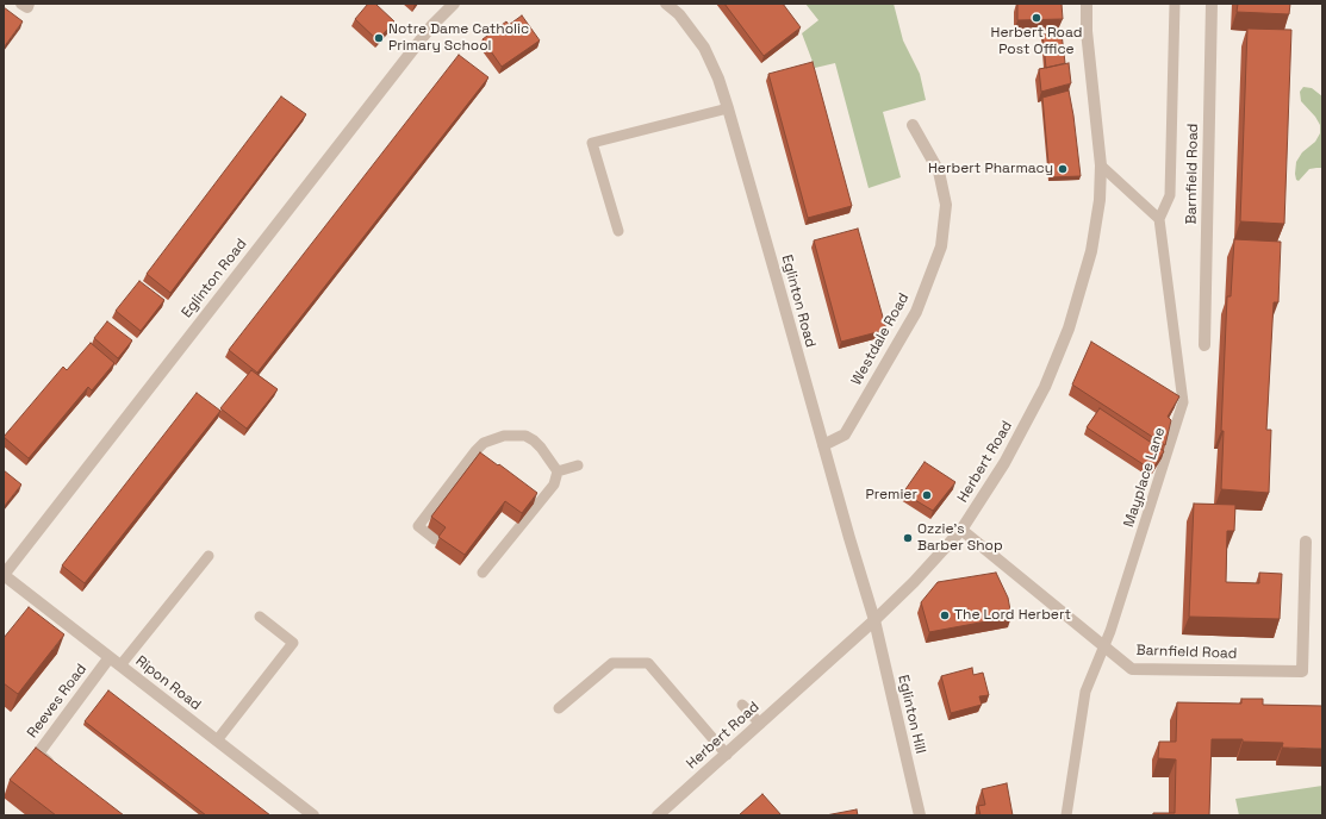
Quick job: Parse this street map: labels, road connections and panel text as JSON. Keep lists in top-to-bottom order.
{
  "streets": {
    "street": [
      "Barnfield Road",
      "Eglinton Road",
      "Westdale Road",
      "Herbert Road",
      "Ripon Road",
      "Reeves Road",
      "Eglinton Hill"
    ],
    "lane": ["Mayplace Lane"]
  },
  "crossings": [
    ["Barnfield Road", "Herbert Road"],
    ["Barnfield Road", "Mayplace Lane"],
    ["Eglinton Road", "Westdale Road"],
    ["Eglinton Road", "Herbert Road"],
    ["Eglinton Road", "Ripon Road"],
    ["Eglinton Road", "Eglinton Hill"],
    ["Herbert Road", "Eglinton Hill"],
    ["Ripon Road", "Reeves Road"]
  ],
  "places": [
    "Herbert Road Post Office",
    "Notre Dame Catholic Primary School",
    "Herbert Pharmacy",
    "Premier",
    "Ozzie's Barber Shop",
    "The Lord Herbert"
  ]
}
